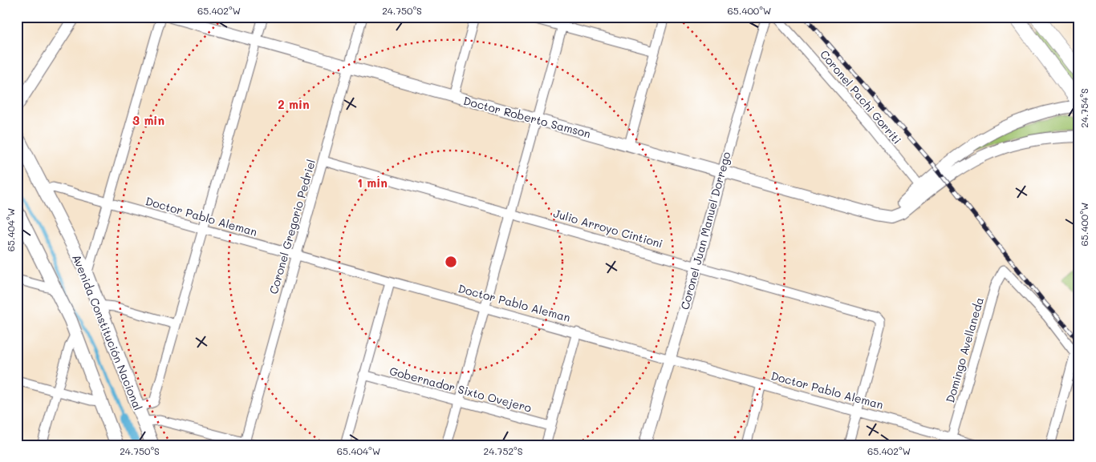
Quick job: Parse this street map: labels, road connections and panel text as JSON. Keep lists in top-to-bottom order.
{
  "streets": {
    "main road": ["Avenida Constitución Nacional"],
    "street": [
      "Coronel Pachi Gorriti",
      "Doctor Roberto Samson",
      "Doctor Pablo Aleman",
      "Coronel Gregorio Pedriel",
      "Julio Arroyo Cintioni",
      "Coronel Juan Manuel Dorrego",
      "Domingo Avellaneda",
      "Gobernador Sixto Ovejero"
    ]
  },
  "crossings": [
    ["Coronel Pachi Gorriti", "Doctor Roberto Samson"],
    ["Doctor Roberto Samson", "Coronel Gregorio Pedriel"],
    ["Doctor Roberto Samson", "Coronel Juan Manuel Dorrego"],
    ["Doctor Pablo Aleman", "Coronel Gregorio Pedriel"],
    ["Doctor Pablo Aleman", "Julio Arroyo Cintioni"],
    ["Doctor Pablo Aleman", "Coronel Juan Manuel Dorrego"],
    ["Doctor Pablo Aleman", "Avenida Constitución Nacional"],
    ["Doctor Pablo Aleman", "Domingo Avellaneda"],
    ["Coronel Gregorio Pedriel", "Julio Arroyo Cintioni"],
    ["Julio Arroyo Cintioni", "Coronel Juan Manuel Dorrego"]
  ],
  "coordinates": [
    "65.402°W",
    "24.750°S",
    "65.400°W",
    "24.754°S",
    "65.404°W",
    "24.752°S"
  ],
  "rings": ["2 min", "3 min", "1 min"]
}
